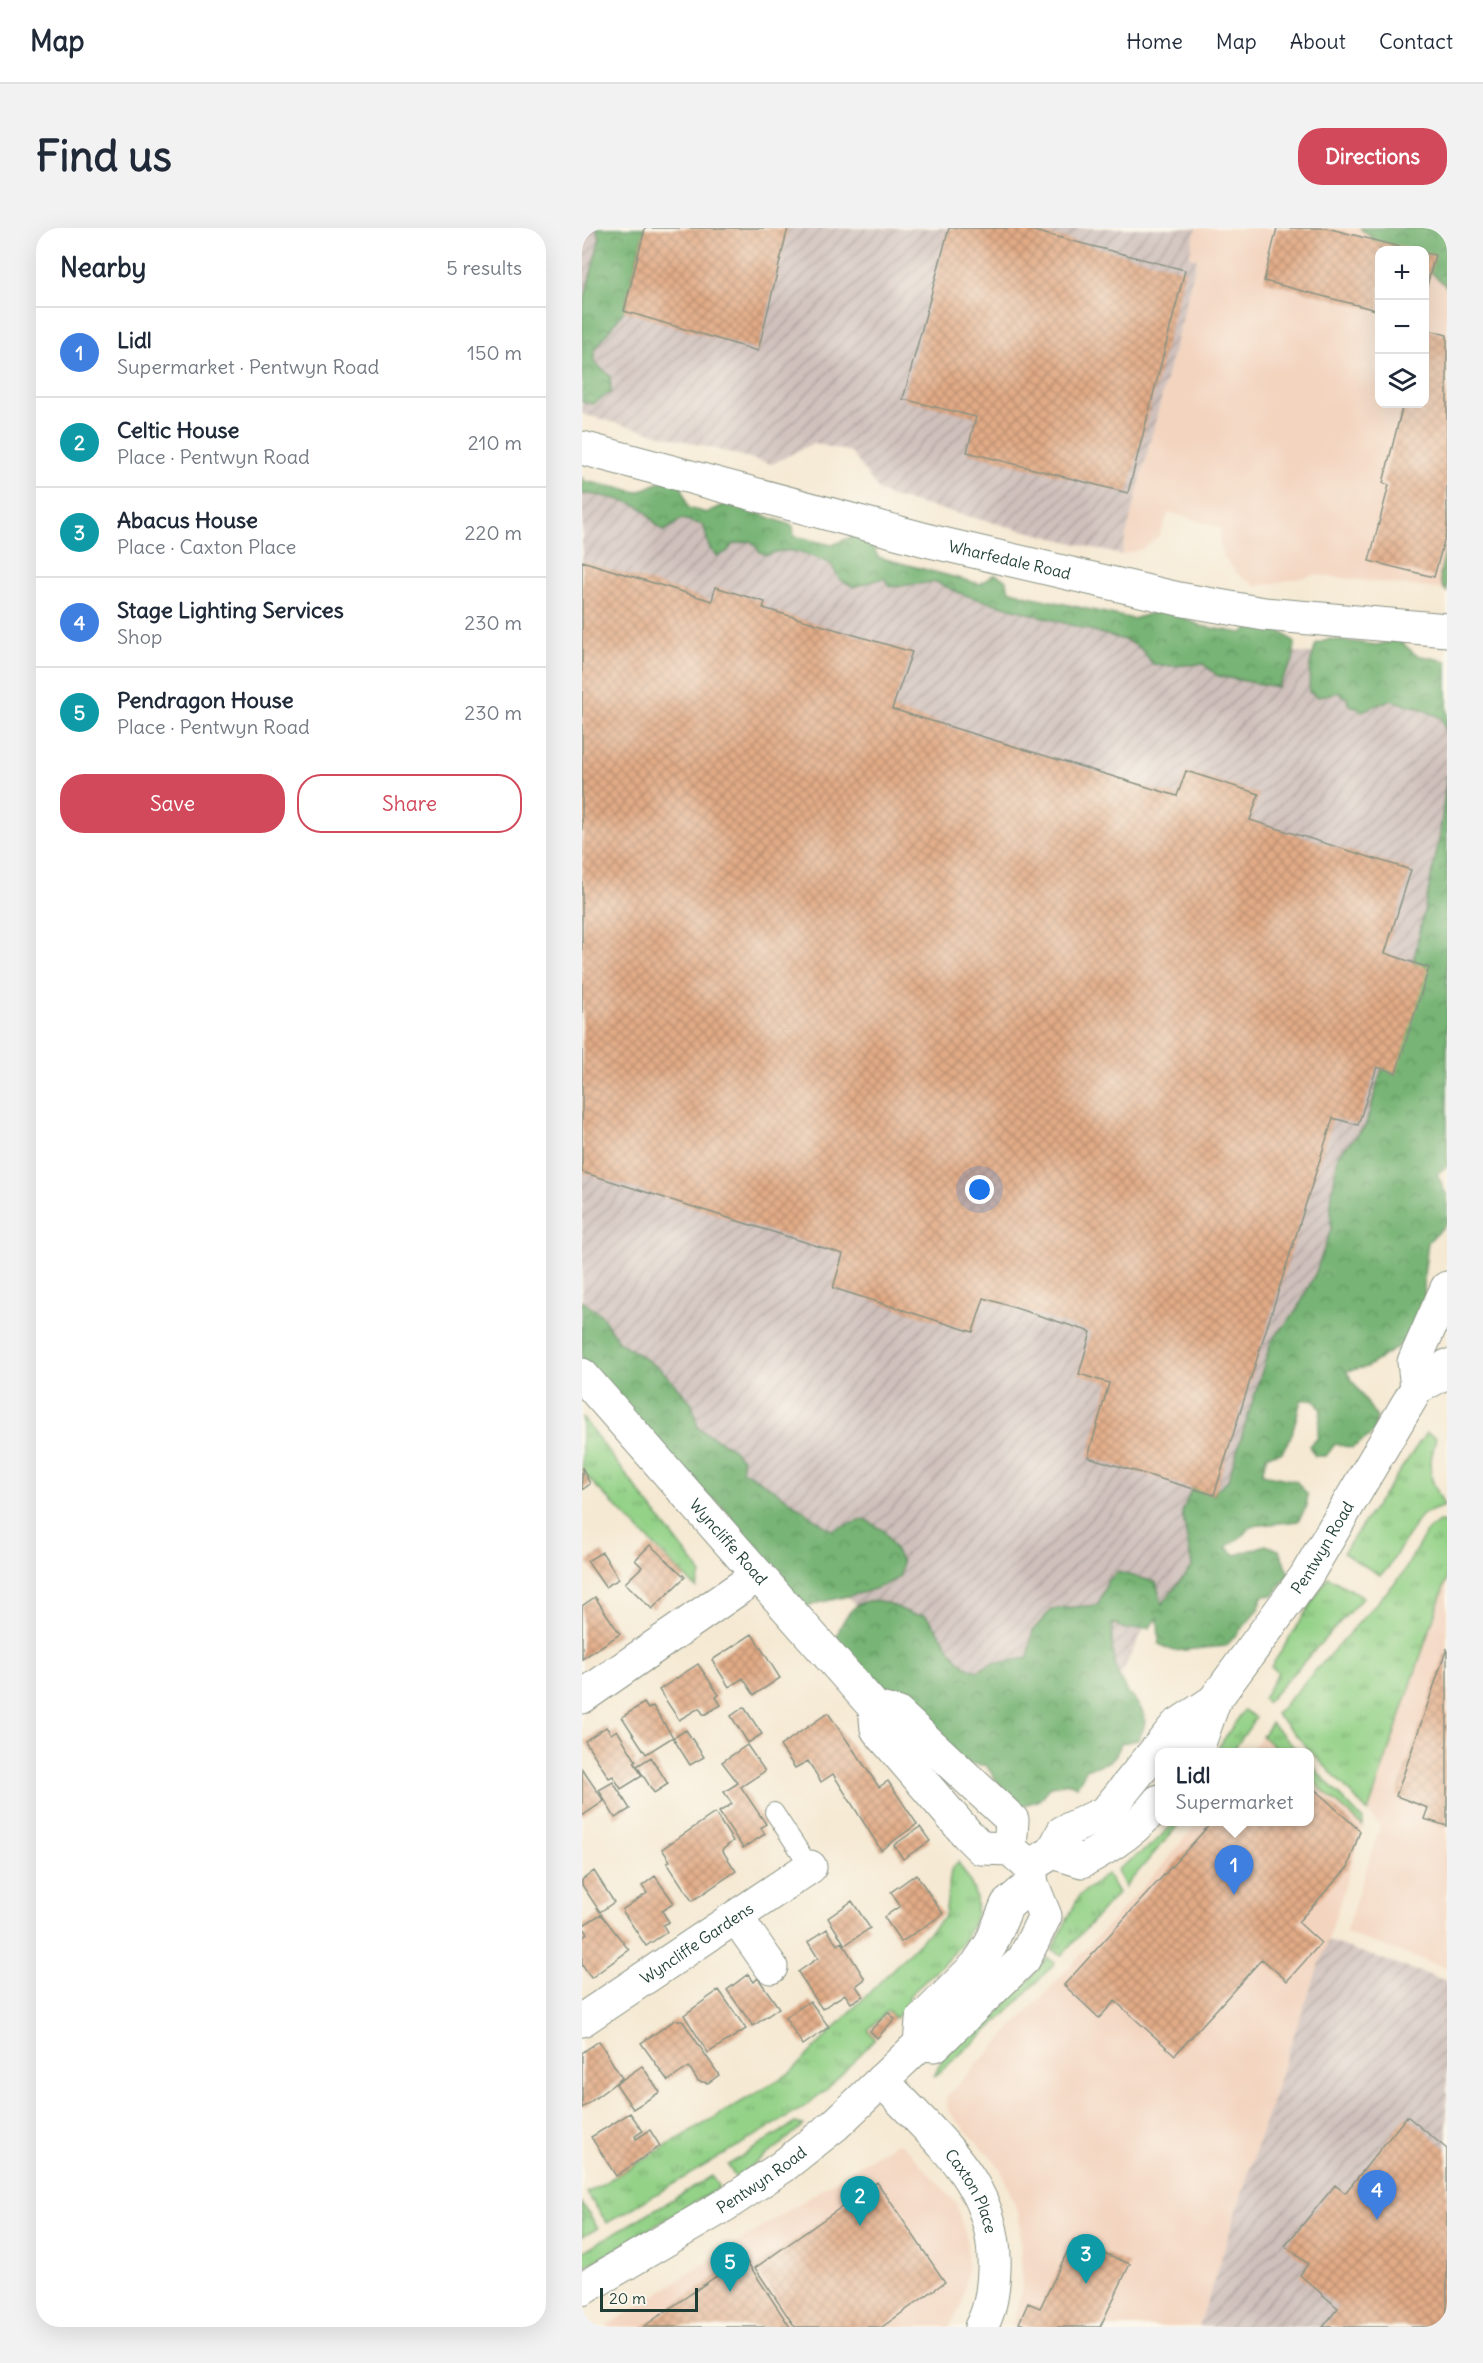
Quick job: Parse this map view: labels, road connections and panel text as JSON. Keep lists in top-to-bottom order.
{
  "streets": {
    "street": [
      "Wharfedale Road",
      "Wyncliffe Road",
      "Pentwyn Road",
      "Wyncliffe Gardens",
      "Caxton Place"
    ]
  },
  "crossings": [
    ["Wyncliffe Road", "Pentwyn Road"],
    ["Pentwyn Road", "Caxton Place"]
  ],
  "scale_bar": "20 m",
  "page": {
    "header": "Map",
    "nav": [
      "Home",
      "Map",
      "About",
      "Contact"
    ],
    "buttons": [
      "Directions",
      ["Save", "Share"]
    ],
    "title": "Find us",
    "heading": ["Nearby", "5 results"],
    "map_buttons": ["+", "−"],
    "list": [
      {
        "mark": "1",
        "name": "Lidl",
        "note": "Supermarket · Pentwyn Road",
        "value": "150 m"
      },
      {
        "mark": "2",
        "name": "Celtic House",
        "note": "Place · Pentwyn Road",
        "value": "210 m"
      },
      {
        "mark": "3",
        "name": "Abacus House",
        "note": "Place · Caxton Place",
        "value": "220 m"
      },
      {
        "mark": "4",
        "name": "Stage Lighting Services",
        "note": "Shop",
        "value": "230 m"
      },
      {
        "mark": "5",
        "name": "Pendragon House",
        "note": "Place · Pentwyn Road",
        "value": "230 m"
      }
    ],
    "popup": ["Lidl", "Supermarket"],
    "pins": [
      "1",
      "4",
      "2",
      "3",
      "5"
    ],
    "scale": "20 m"
  }
}
